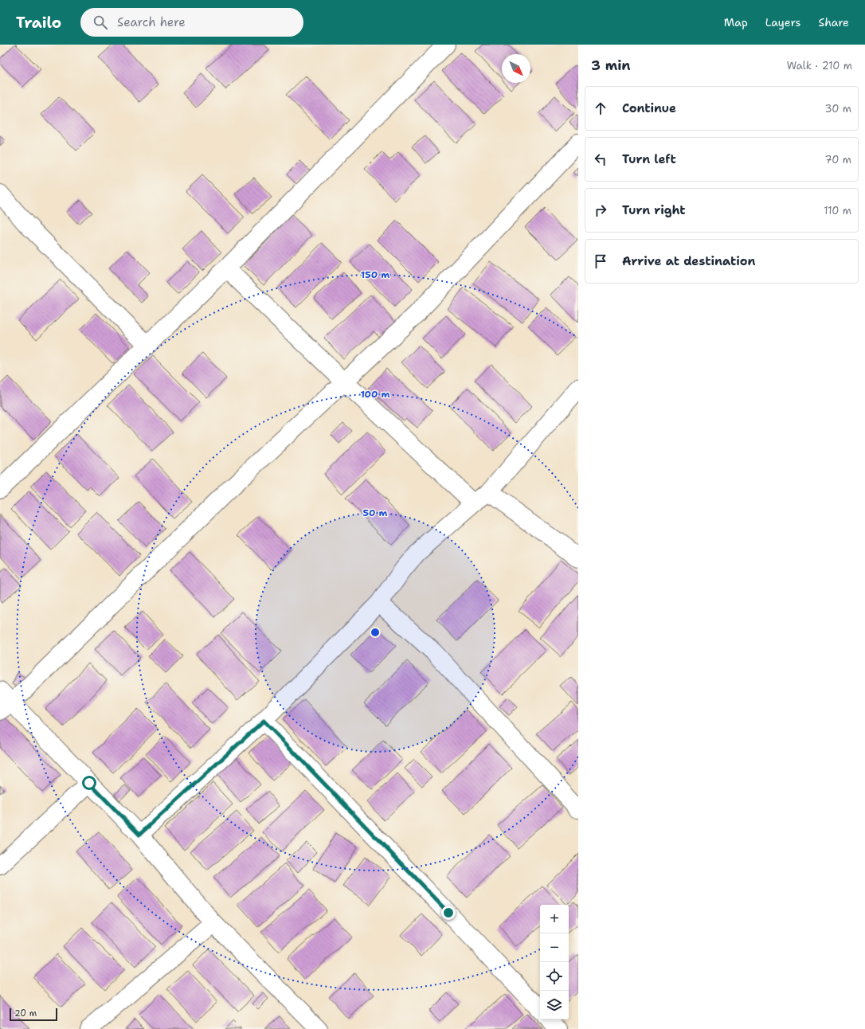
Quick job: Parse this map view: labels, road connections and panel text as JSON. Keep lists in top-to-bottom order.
{
  "scale_bar": "20 m",
  "north": "bottom right",
  "page": {
    "header": "Trailo",
    "search": "Search here",
    "nav": ["Map", "Layers", "Share"],
    "heading": ["3 min", "Walk · 210 m"],
    "list": [
      ["Continue", "30 m"],
      ["Turn left", "70 m"],
      ["Turn right", "110 m"],
      "Arrive at destination"
    ],
    "map_buttons": ["+", "−"],
    "scale": "20 m"
  },
  "rings": ["150 m", "100 m", "50 m"]
}
